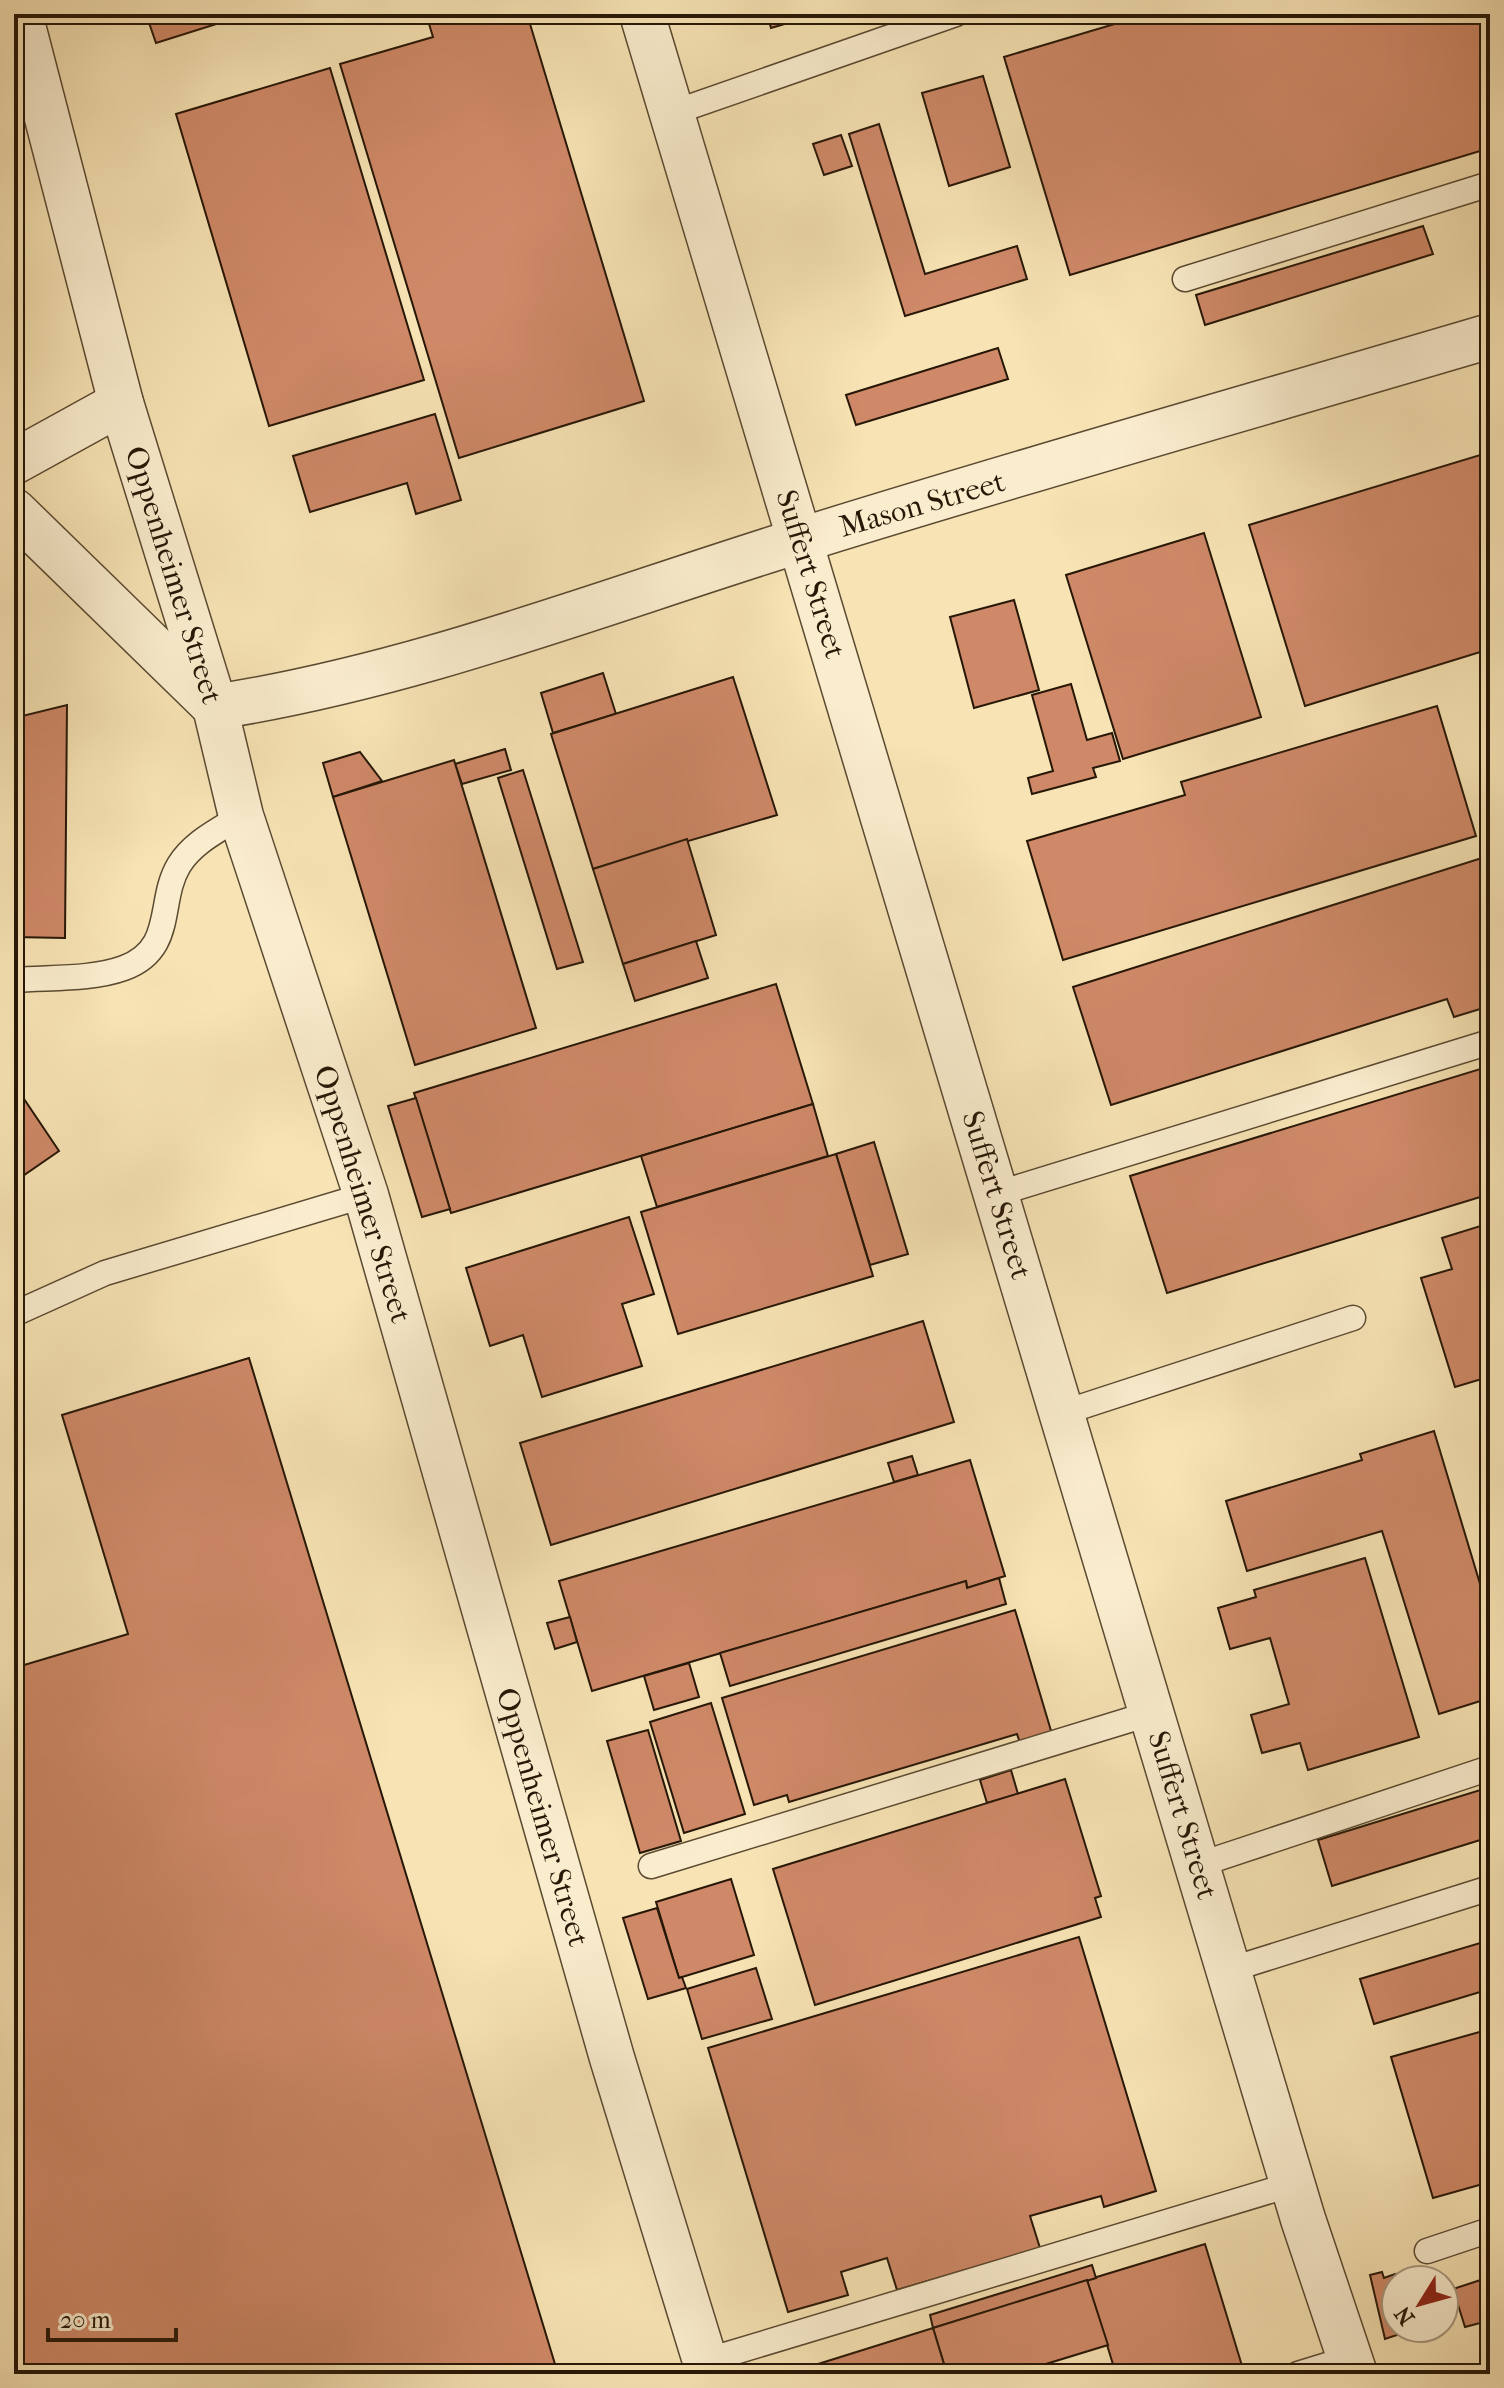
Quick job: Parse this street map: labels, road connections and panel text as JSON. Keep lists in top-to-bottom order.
{
  "streets": {
    "street": ["Mason Street", "Suffert Street", "Oppenheimer Street"]
  },
  "crossings": [
    ["Mason Street", "Suffert Street"],
    ["Mason Street", "Oppenheimer Street"]
  ],
  "scale_bar": "20 m",
  "north": "bottom left"
}
